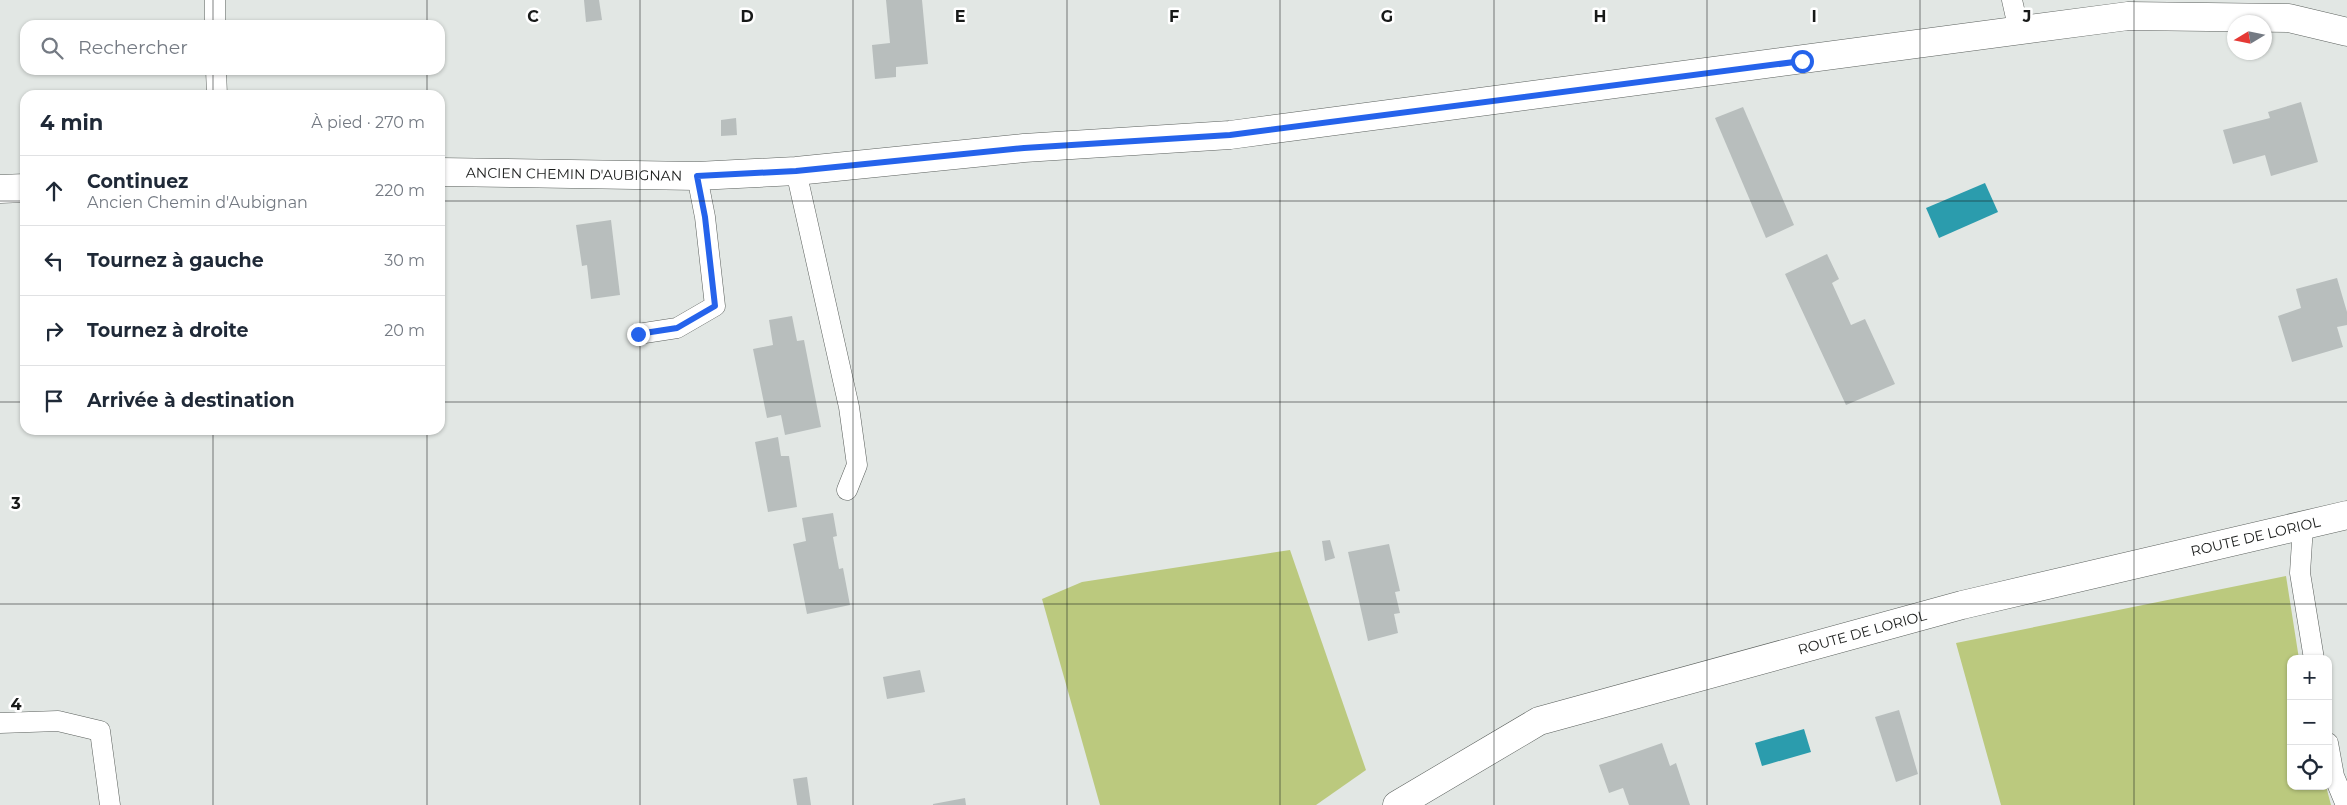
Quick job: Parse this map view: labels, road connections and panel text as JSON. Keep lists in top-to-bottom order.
{
  "streets": {
    "street": ["ANCIEN CHEMIN D'AUBIGNAN", "ROUTE DE LORIOL"]
  },
  "north": "left",
  "page": {
    "search": "Rechercher",
    "heading": ["4 min", "À pied · 270 m"],
    "list": [
      ["Continuez", "Ancien Chemin d'Aubignan", "220 m"],
      ["Tournez à gauche", "30 m"],
      ["Tournez à droite", "20 m"],
      "Arrivée à destination"
    ],
    "map_buttons": ["+", "−"]
  },
  "grid": {
    "columns": [
      "C",
      "D",
      "E",
      "F",
      "G",
      "H",
      "I",
      "J"
    ],
    "rows": ["3", "4"]
  }
}
